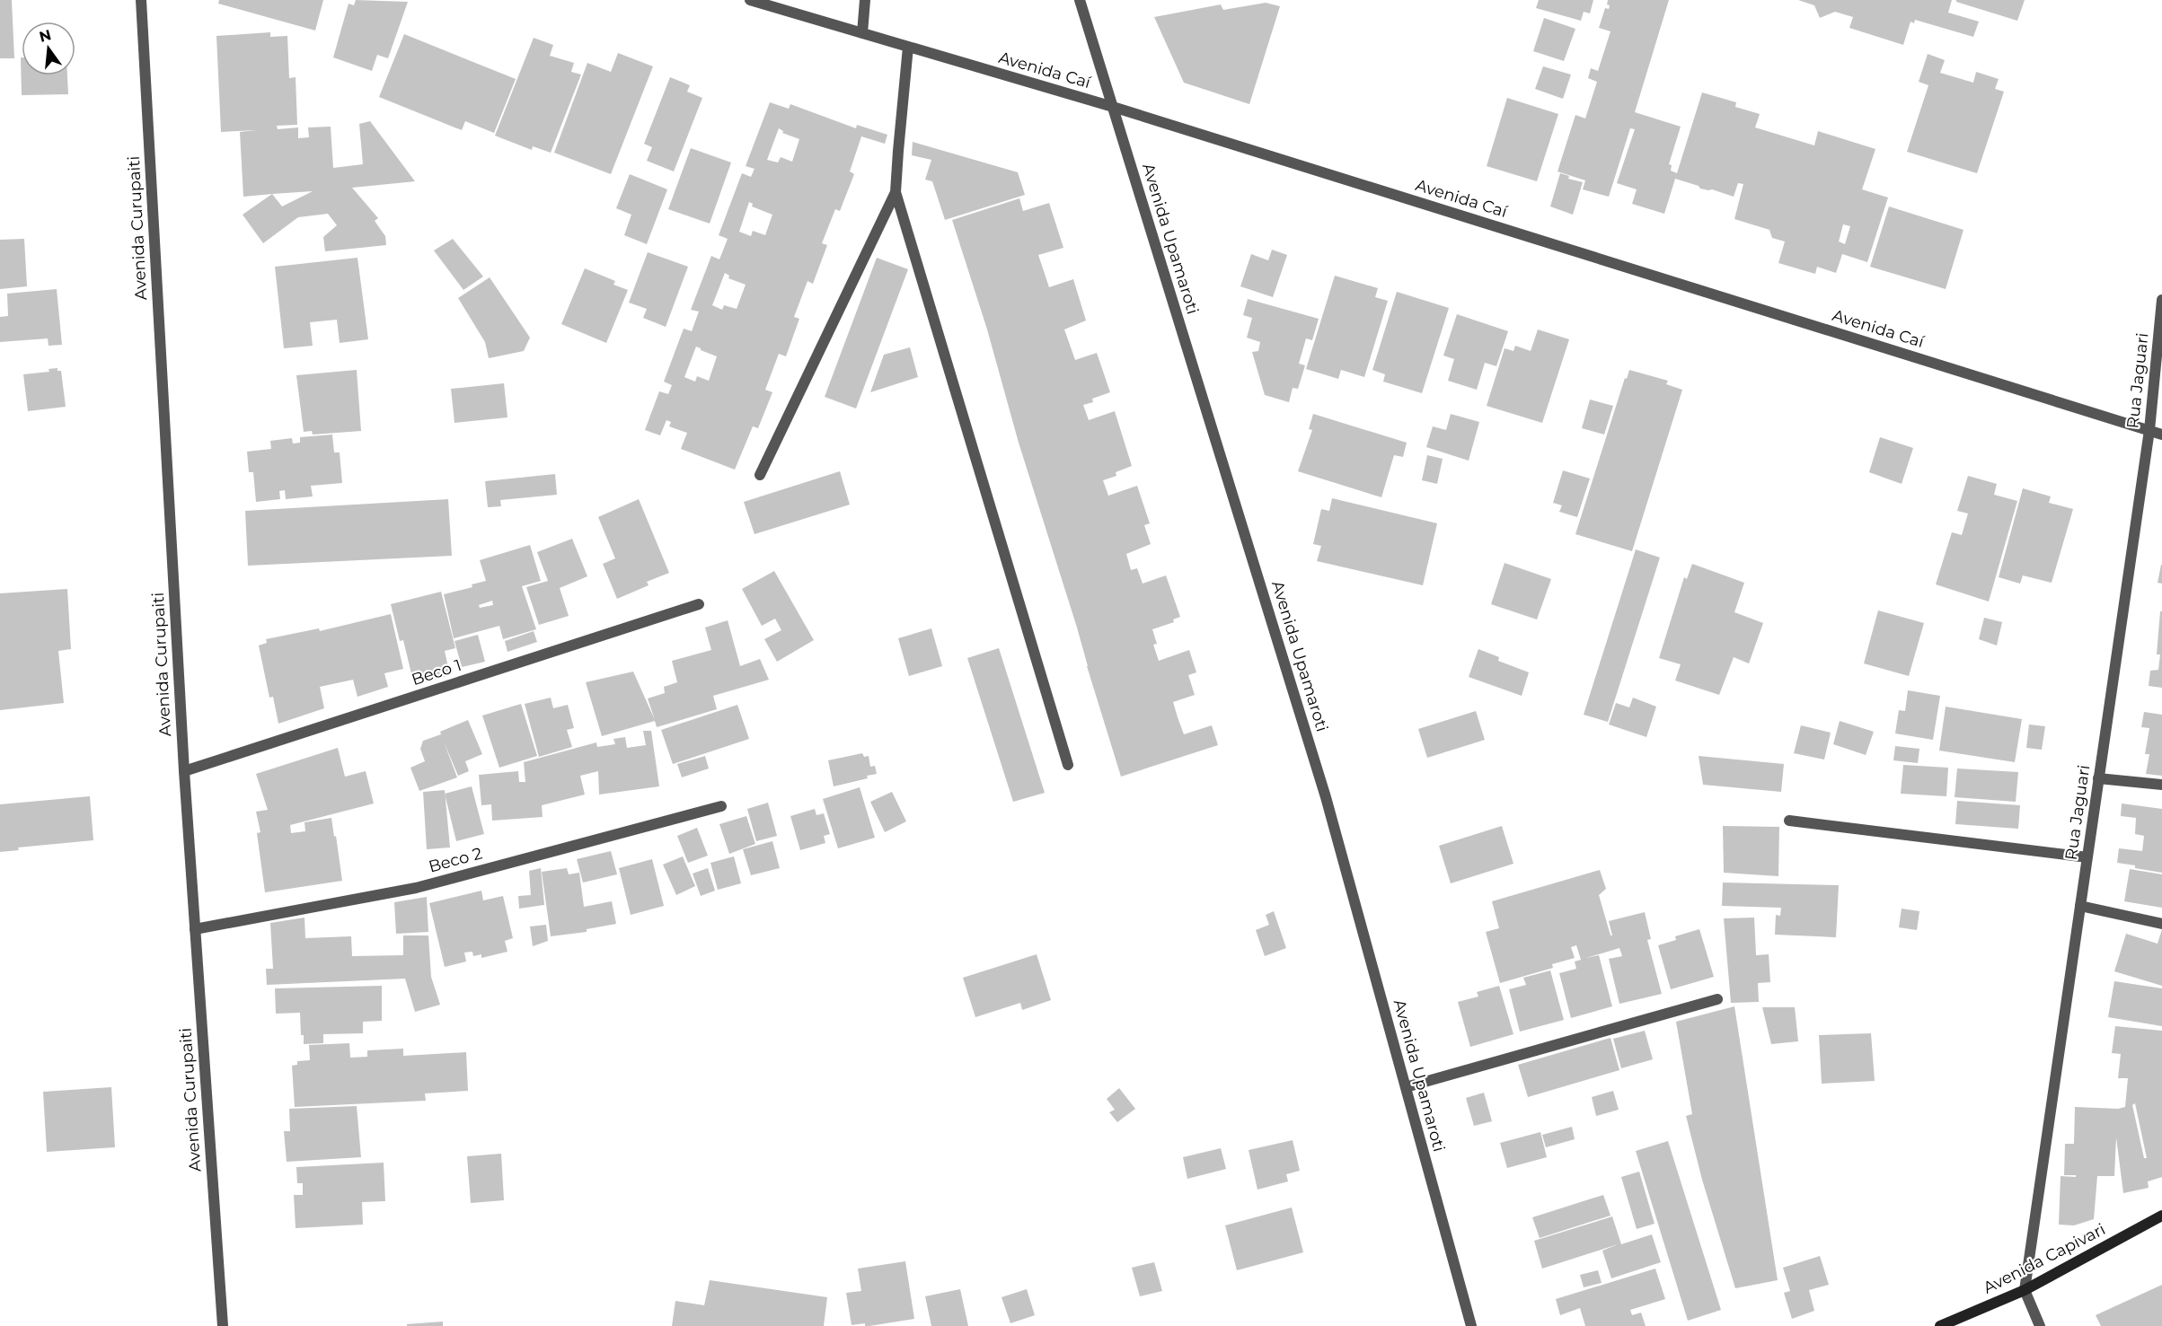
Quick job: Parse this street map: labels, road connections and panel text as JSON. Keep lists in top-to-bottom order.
{
  "streets": {
    "street": [
      "Avenida Caí",
      "Avenida Curupaiti",
      "Avenida Upamaroti",
      "Rua Jaguari",
      "Beco 1",
      "Beco 2",
      "Avenida Capivari"
    ]
  },
  "crossings": [
    ["Avenida Caí", "Avenida Upamaroti"],
    ["Avenida Caí", "Rua Jaguari"],
    ["Avenida Curupaiti", "Beco 1"],
    ["Avenida Curupaiti", "Beco 2"],
    ["Rua Jaguari", "Avenida Capivari"]
  ],
  "north": "top"
}
